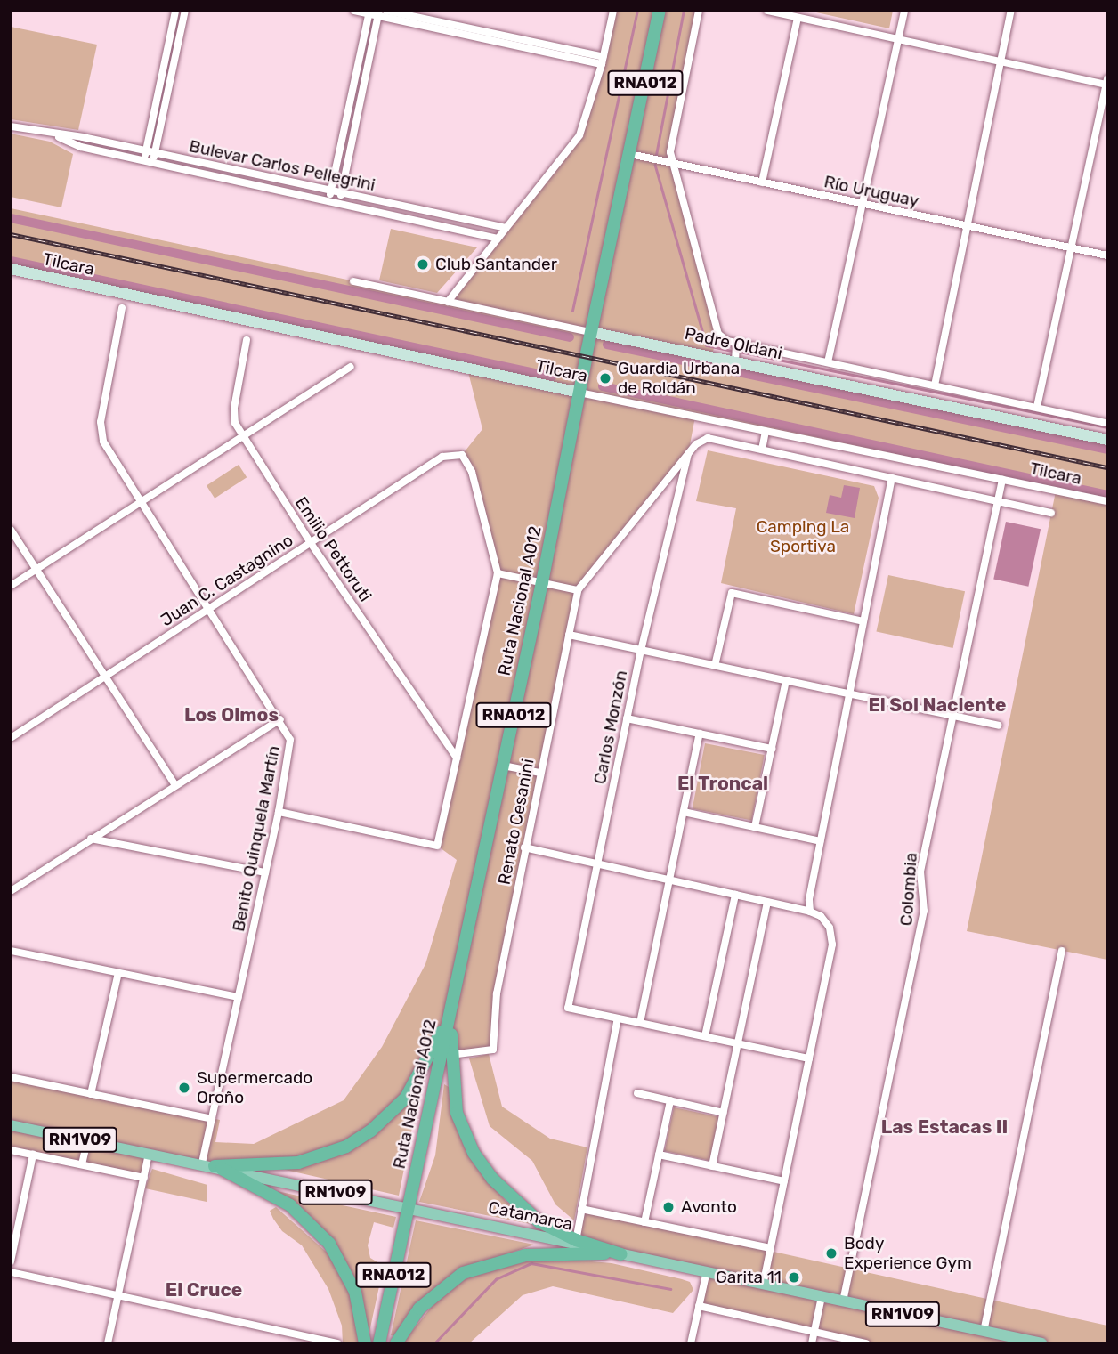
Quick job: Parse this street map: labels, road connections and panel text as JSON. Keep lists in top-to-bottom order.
{
  "streets": {
    "highway": ["RNA012", "Ruta Nacional A012"],
    "main road": [
      "Tilcara",
      "Padre Oldani",
      "RN1V09",
      "RN1v09",
      "Catamarca"
    ],
    "street": [
      "Bulevar Carlos Pellegrini",
      "Río Uruguay",
      "Emilio Pettoruti",
      "Juan C. Castagnino",
      "Carlos Monzón",
      "Renato Cesanini",
      "Benito Quinquela Martín",
      "Colombia"
    ]
  },
  "crossings": [
    ["Río Uruguay", "Ruta Nacional A012"],
    ["Tilcara", "Ruta Nacional A012"],
    ["Tilcara", "Colombia"],
    ["Padre Oldani", "Ruta Nacional A012"],
    ["Emilio Pettoruti", "Juan C. Castagnino"],
    ["Juan C. Castagnino", "Benito Quinquela Martín"],
    ["Ruta Nacional A012", "Renato Cesanini"],
    ["Ruta Nacional A012", "Catamarca"],
    ["Carlos Monzón", "Renato Cesanini"],
    ["Benito Quinquela Martín", "Catamarca"],
    ["Colombia", "RN1V09"]
  ],
  "districts": [
    "El Sol Naciente",
    "Los Olmos",
    "El Troncal",
    "Las Estacas II",
    "El Cruce"
  ],
  "parks": ["Camping La Sportiva"],
  "places": [
    "Club Santander",
    "Guardia Urbana de Roldán",
    "Supermercado Oroño",
    "Avonto",
    "Body Experience Gym",
    "Garita 11"
  ]
}
